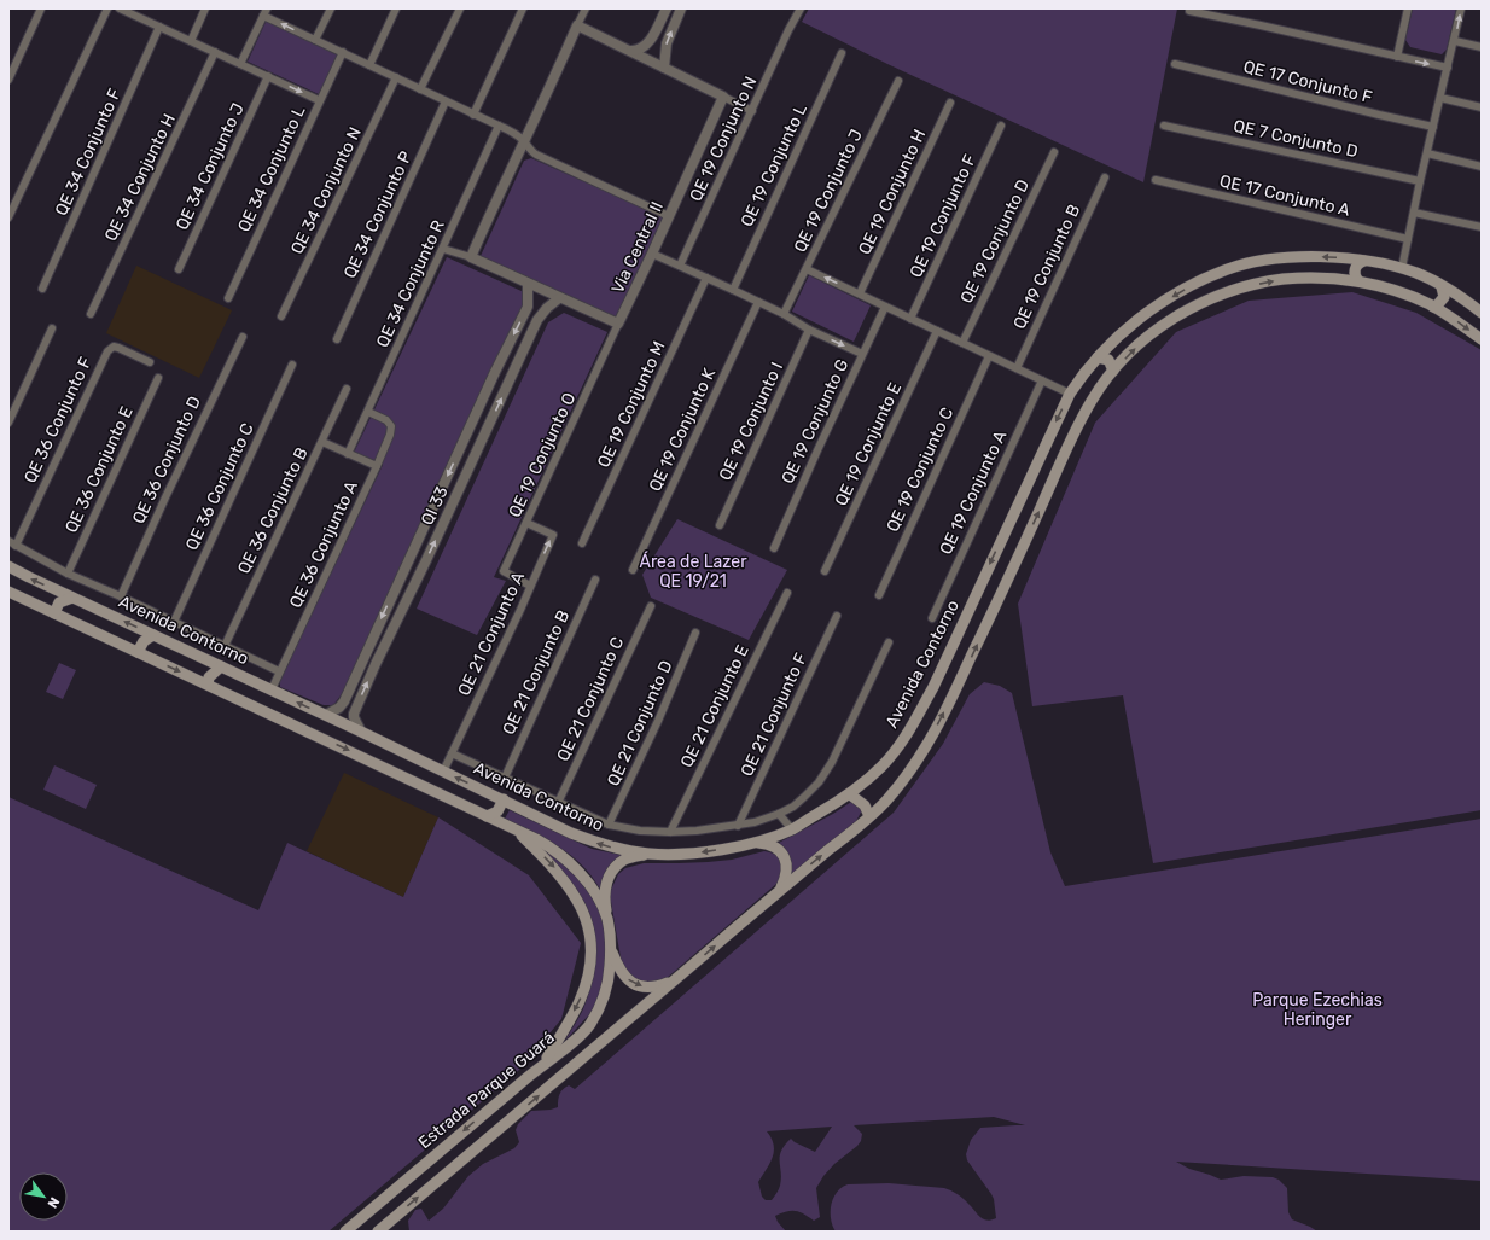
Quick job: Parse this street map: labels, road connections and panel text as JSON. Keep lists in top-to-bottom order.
{
  "streets": {
    "main road": ["Avenida Contorno", "Estrada Parque Guará"],
    "street": [
      "QE 17 Conjunto F",
      "QE 19 Conjunto N",
      "QE 7 Conjunto D",
      "QE 34 Conjunto F",
      "QE 19 Conjunto L",
      "QE 34 Conjunto J",
      "QE 34 Conjunto L",
      "QE 34 Conjunto H",
      "QE 34 Conjunto N",
      "QE 19 Conjunto J",
      "QE 19 Conjunto H",
      "QE 17 Conjunto A",
      "QE 34 Conjunto P",
      "QE 19 Conjunto F",
      "QE 19 Conjunto D",
      "Via Central II",
      "QE 19 Conjunto B",
      "QE 34 Conjunto R",
      "QE 19 Conjunto M",
      "QE 36 Conjunto F",
      "QE 19 Conjunto I",
      "QE 19 Conjunto G",
      "QE 19 Conjunto K",
      "QE 19 Conjunto E",
      "QE 19 Conjunto O",
      "QE 36 Conjunto D",
      "QE 36 Conjunto E",
      "QE 19 Conjunto C",
      "QE 36 Conjunto C",
      "QE 19 Conjunto A",
      "QI 33",
      "QE 36 Conjunto B",
      "QE 36 Conjunto A",
      "QE 21 Conjunto A",
      "QE 21 Conjunto B",
      "QE 21 Conjunto C",
      "QE 21 Conjunto E",
      "QE 21 Conjunto F",
      "QE 21 Conjunto D"
    ]
  },
  "crossings": [
    ["Via Central II", "QE 19 Conjunto O"],
    ["QE 34 Conjunto R", "QE 36 Conjunto A"],
    ["QE 19 Conjunto O", "QE 21 Conjunto A"],
    ["QI 33", "Avenida Contorno"],
    ["QE 36 Conjunto B", "QE 36 Conjunto A"],
    ["QE 36 Conjunto A", "Avenida Contorno"],
    ["Avenida Contorno", "QE 21 Conjunto A"]
  ],
  "one_way": ["Avenida Contorno"],
  "parks": ["Área de Lazer QE 19/21", "Parque Ezechias Heringer"],
  "north": "bottom right"
}
